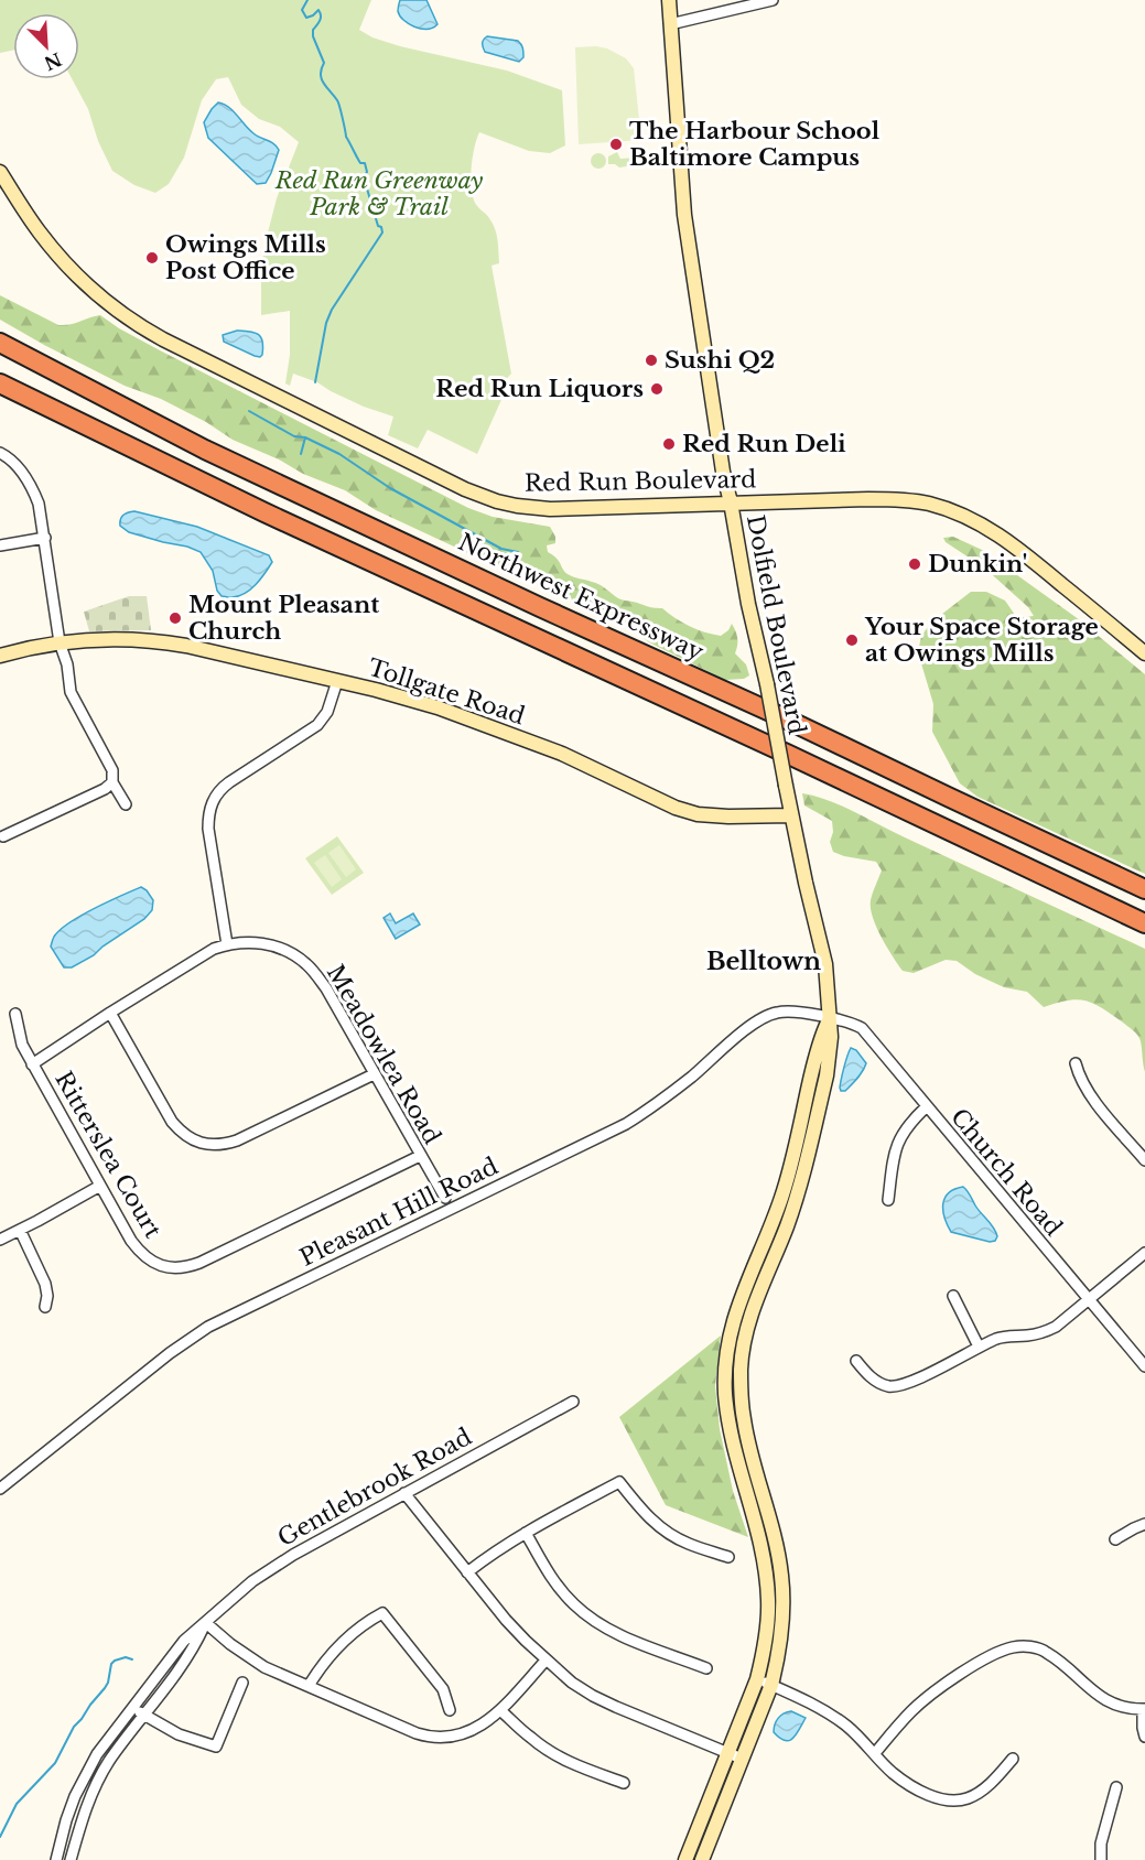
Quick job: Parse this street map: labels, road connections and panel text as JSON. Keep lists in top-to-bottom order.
{
  "streets": {
    "highway": ["Northwest Expressway"],
    "main road": ["Red Run Boulevard", "Dolfield Boulevard", "Tollgate Road"],
    "street": [
      "Meadowlea Road",
      "Ritterslea Court",
      "Church Road",
      "Pleasant Hill Road",
      "Gentlebrook Road"
    ]
  },
  "crossings": [
    ["Red Run Boulevard", "Dolfield Boulevard"],
    ["Dolfield Boulevard", "Tollgate Road"],
    ["Dolfield Boulevard", "Church Road"],
    ["Dolfield Boulevard", "Pleasant Hill Road"],
    ["Meadowlea Road", "Ritterslea Court"],
    ["Church Road", "Pleasant Hill Road"]
  ],
  "districts": ["Belltown"],
  "parks": ["Red Run Greenway Park & Trail"],
  "places": [
    "The Harbour School Baltimore Campus",
    "Owings Mills Post Office",
    "Sushi Q2",
    "Red Run Liquors",
    "Red Run Deli",
    "Dunkin'",
    "Mount Pleasant Church",
    "Your Space Storage at Owings Mills"
  ],
  "north": "bottom right"
}
